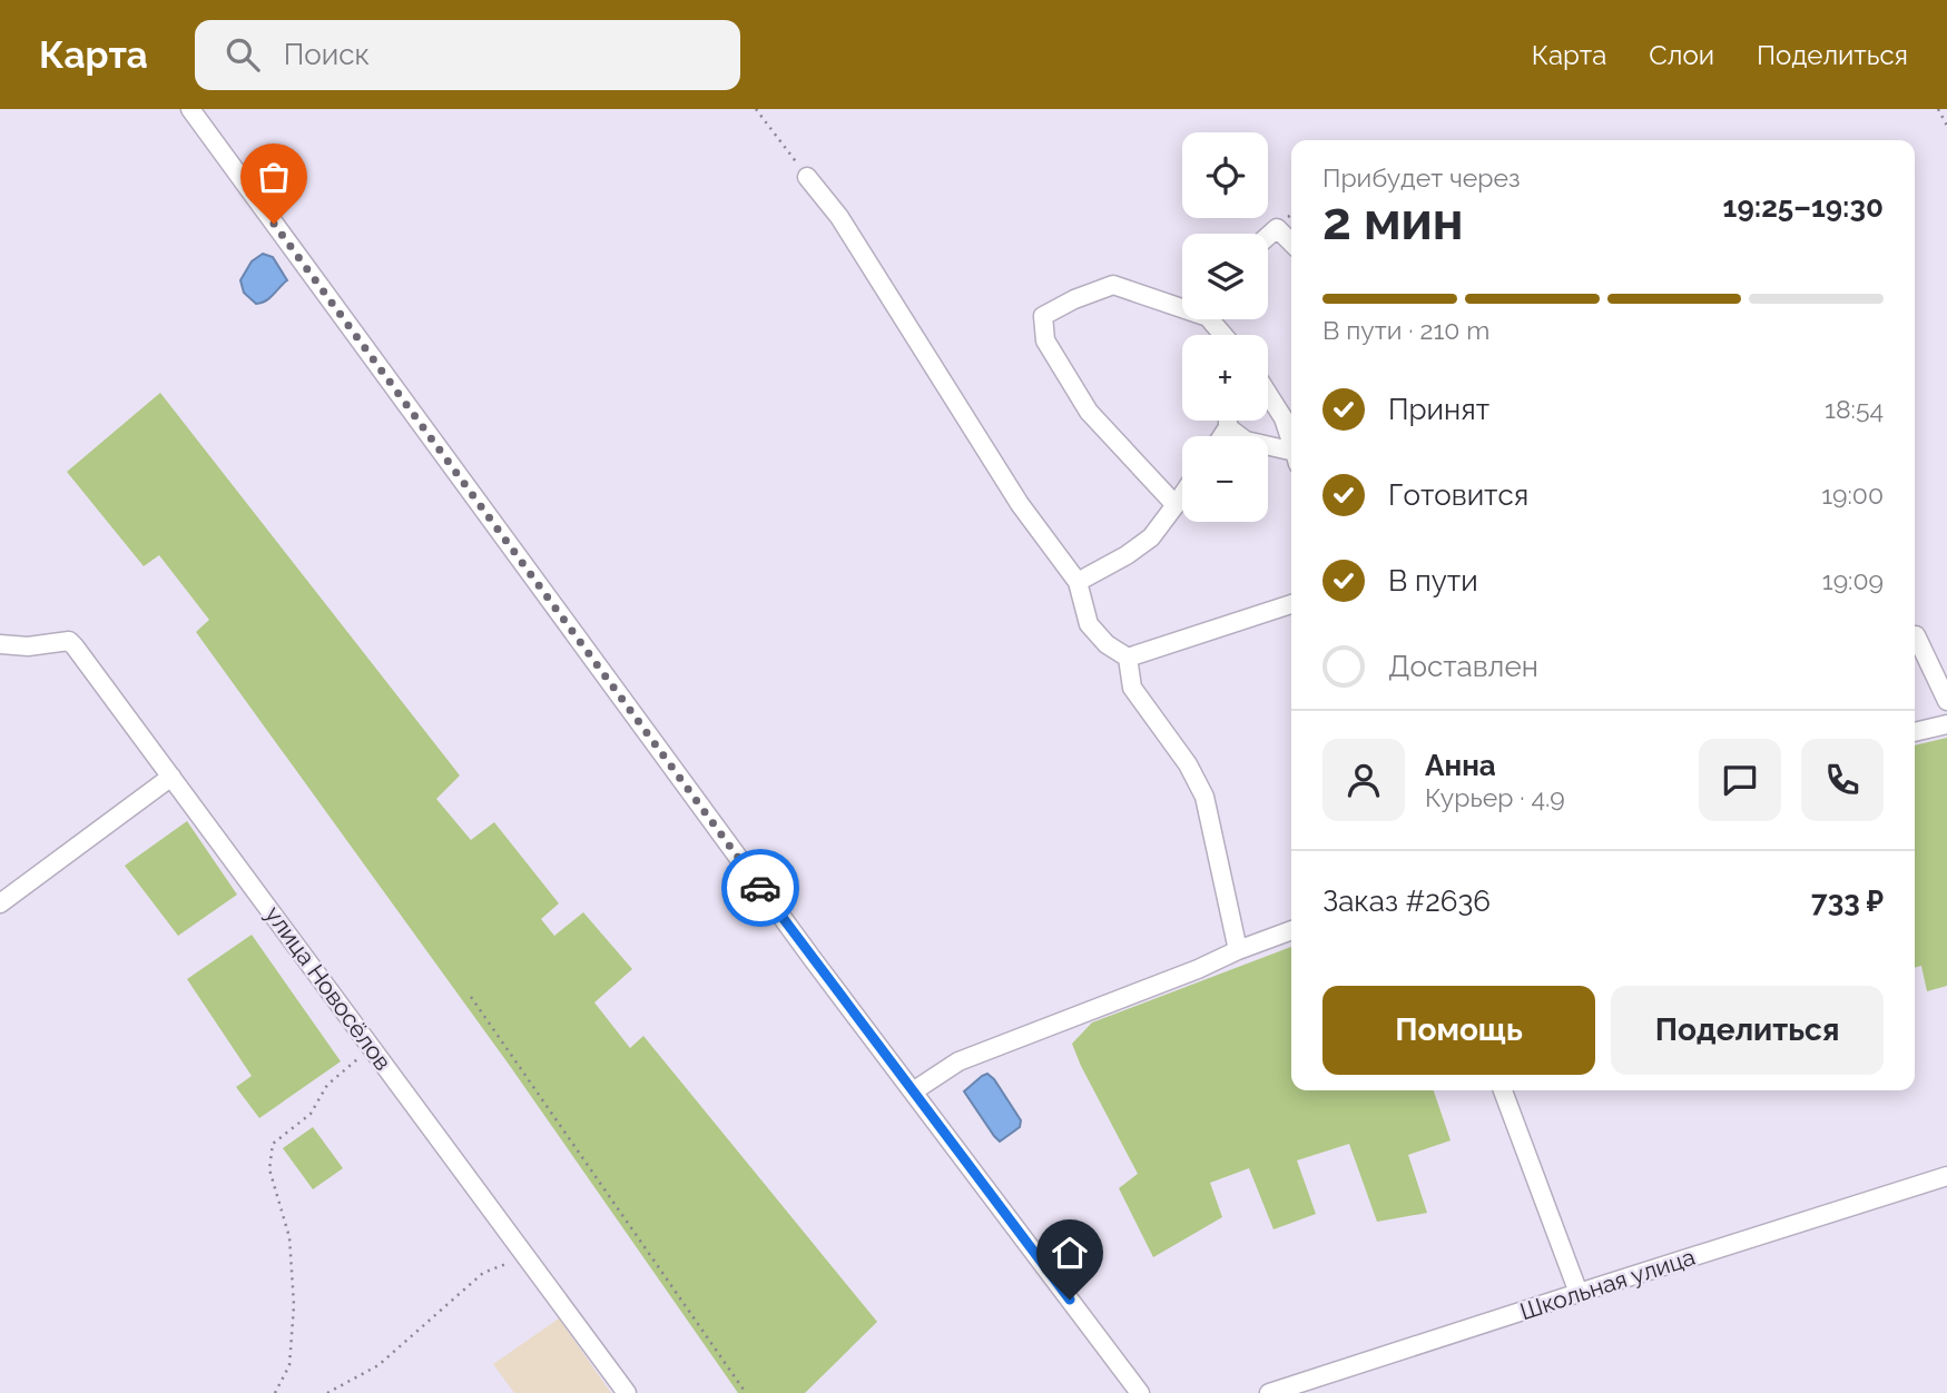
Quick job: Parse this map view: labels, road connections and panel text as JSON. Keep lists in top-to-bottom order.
{
  "streets": {
    "street": ["улица Новосёлов", "Школьная улица"]
  },
  "page": {
    "header": "Карта",
    "search": "Поиск",
    "nav": ["Карта", "Слои", "Поделиться"],
    "map_buttons": ["+", "−"],
    "heading": ["2 мин", "Прибудет через", "19:25–19:30"],
    "panel": [
      "Анна",
      "Курьер · 4.9",
      "Заказ #2636",
      "733 ₽"
    ],
    "bar": "В пути · 210 m",
    "list": [
      ["Принят", "18:54"],
      ["Готовится", "19:00"],
      ["В пути", "19:09"],
      "Доставлен"
    ],
    "buttons": ["Помощь", "Поделиться"]
  }
}
